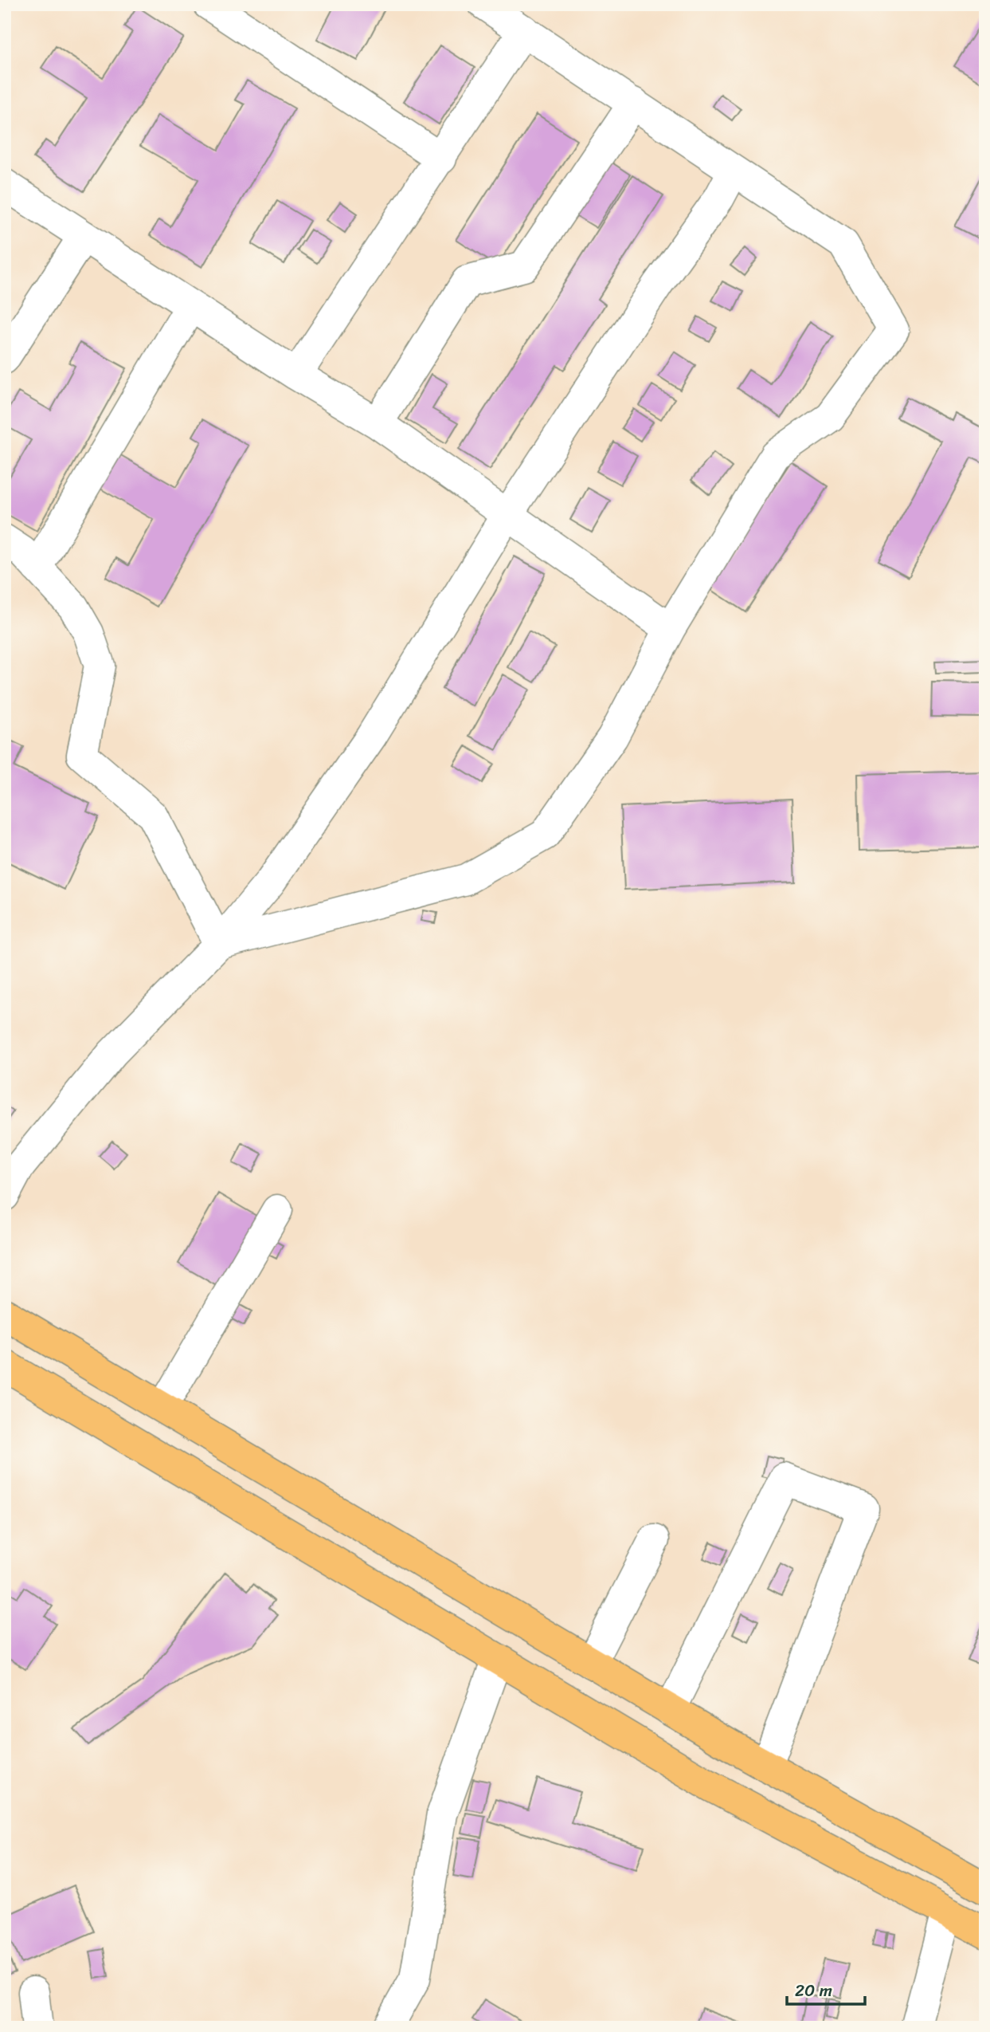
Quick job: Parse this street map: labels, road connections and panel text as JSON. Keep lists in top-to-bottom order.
{
  "scale_bar": "20 m"
}
